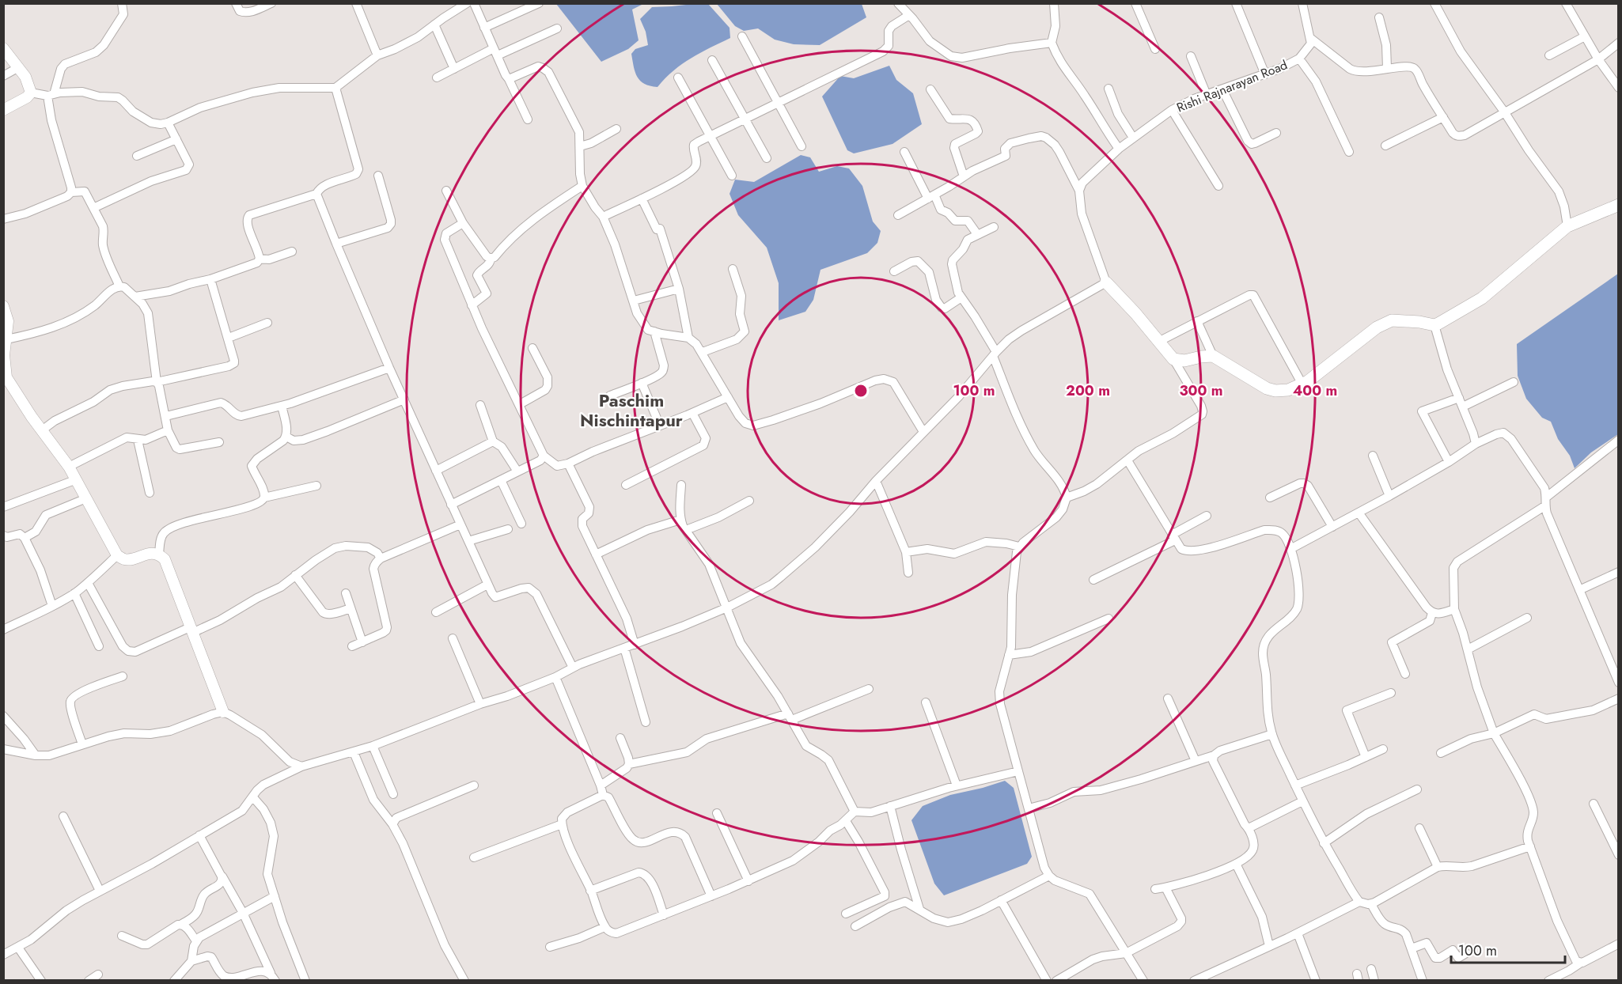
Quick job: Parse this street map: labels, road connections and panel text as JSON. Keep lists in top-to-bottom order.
{
  "streets": {
    "street": ["Rishi Rajnarayan Road"]
  },
  "districts": ["Paschim Nischintapur"],
  "scale_bar": "100 m",
  "rings": [
    "100 m",
    "200 m",
    "300 m",
    "400 m"
  ]
}
